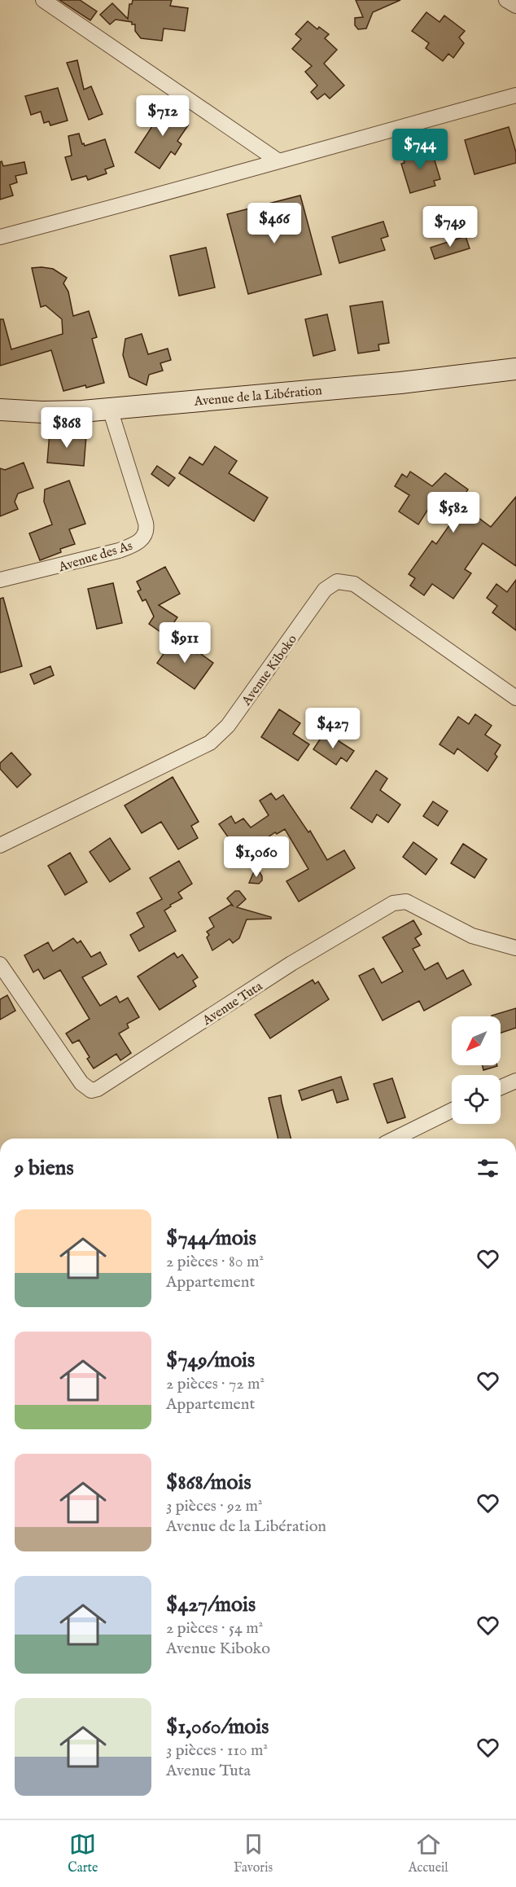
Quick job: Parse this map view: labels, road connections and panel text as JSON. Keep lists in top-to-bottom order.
{
  "streets": {
    "street": [
      "Avenue de la Libération",
      "Avenue des As",
      "Avenue Kiboko",
      "Avenue Tuta"
    ]
  },
  "crossings": [
    ["Avenue de la Libération", "Avenue des As"]
  ],
  "north": "bottom left",
  "page": {
    "price": [
      "$712",
      "$744",
      "$466",
      "$749",
      "$868",
      "$582",
      "$911",
      "$427",
      "$1,060"
    ],
    "heading": "9 biens",
    "list": [
      {
        "name": "$744/mois",
        "note": "2 pièces · 80 m² · Appartement"
      },
      {
        "name": "$749/mois",
        "note": "2 pièces · 72 m² · Appartement"
      },
      {
        "name": "$868/mois",
        "note": "3 pièces · 92 m² · Avenue de la Libération"
      },
      {
        "name": "$427/mois",
        "note": "2 pièces · 54 m² · Avenue Kiboko"
      },
      {
        "name": "$1,060/mois",
        "note": "3 pièces · 110 m² · Avenue Tuta"
      }
    ],
    "tabs": ["Carte", "Favoris", "Accueil"]
  }
}
